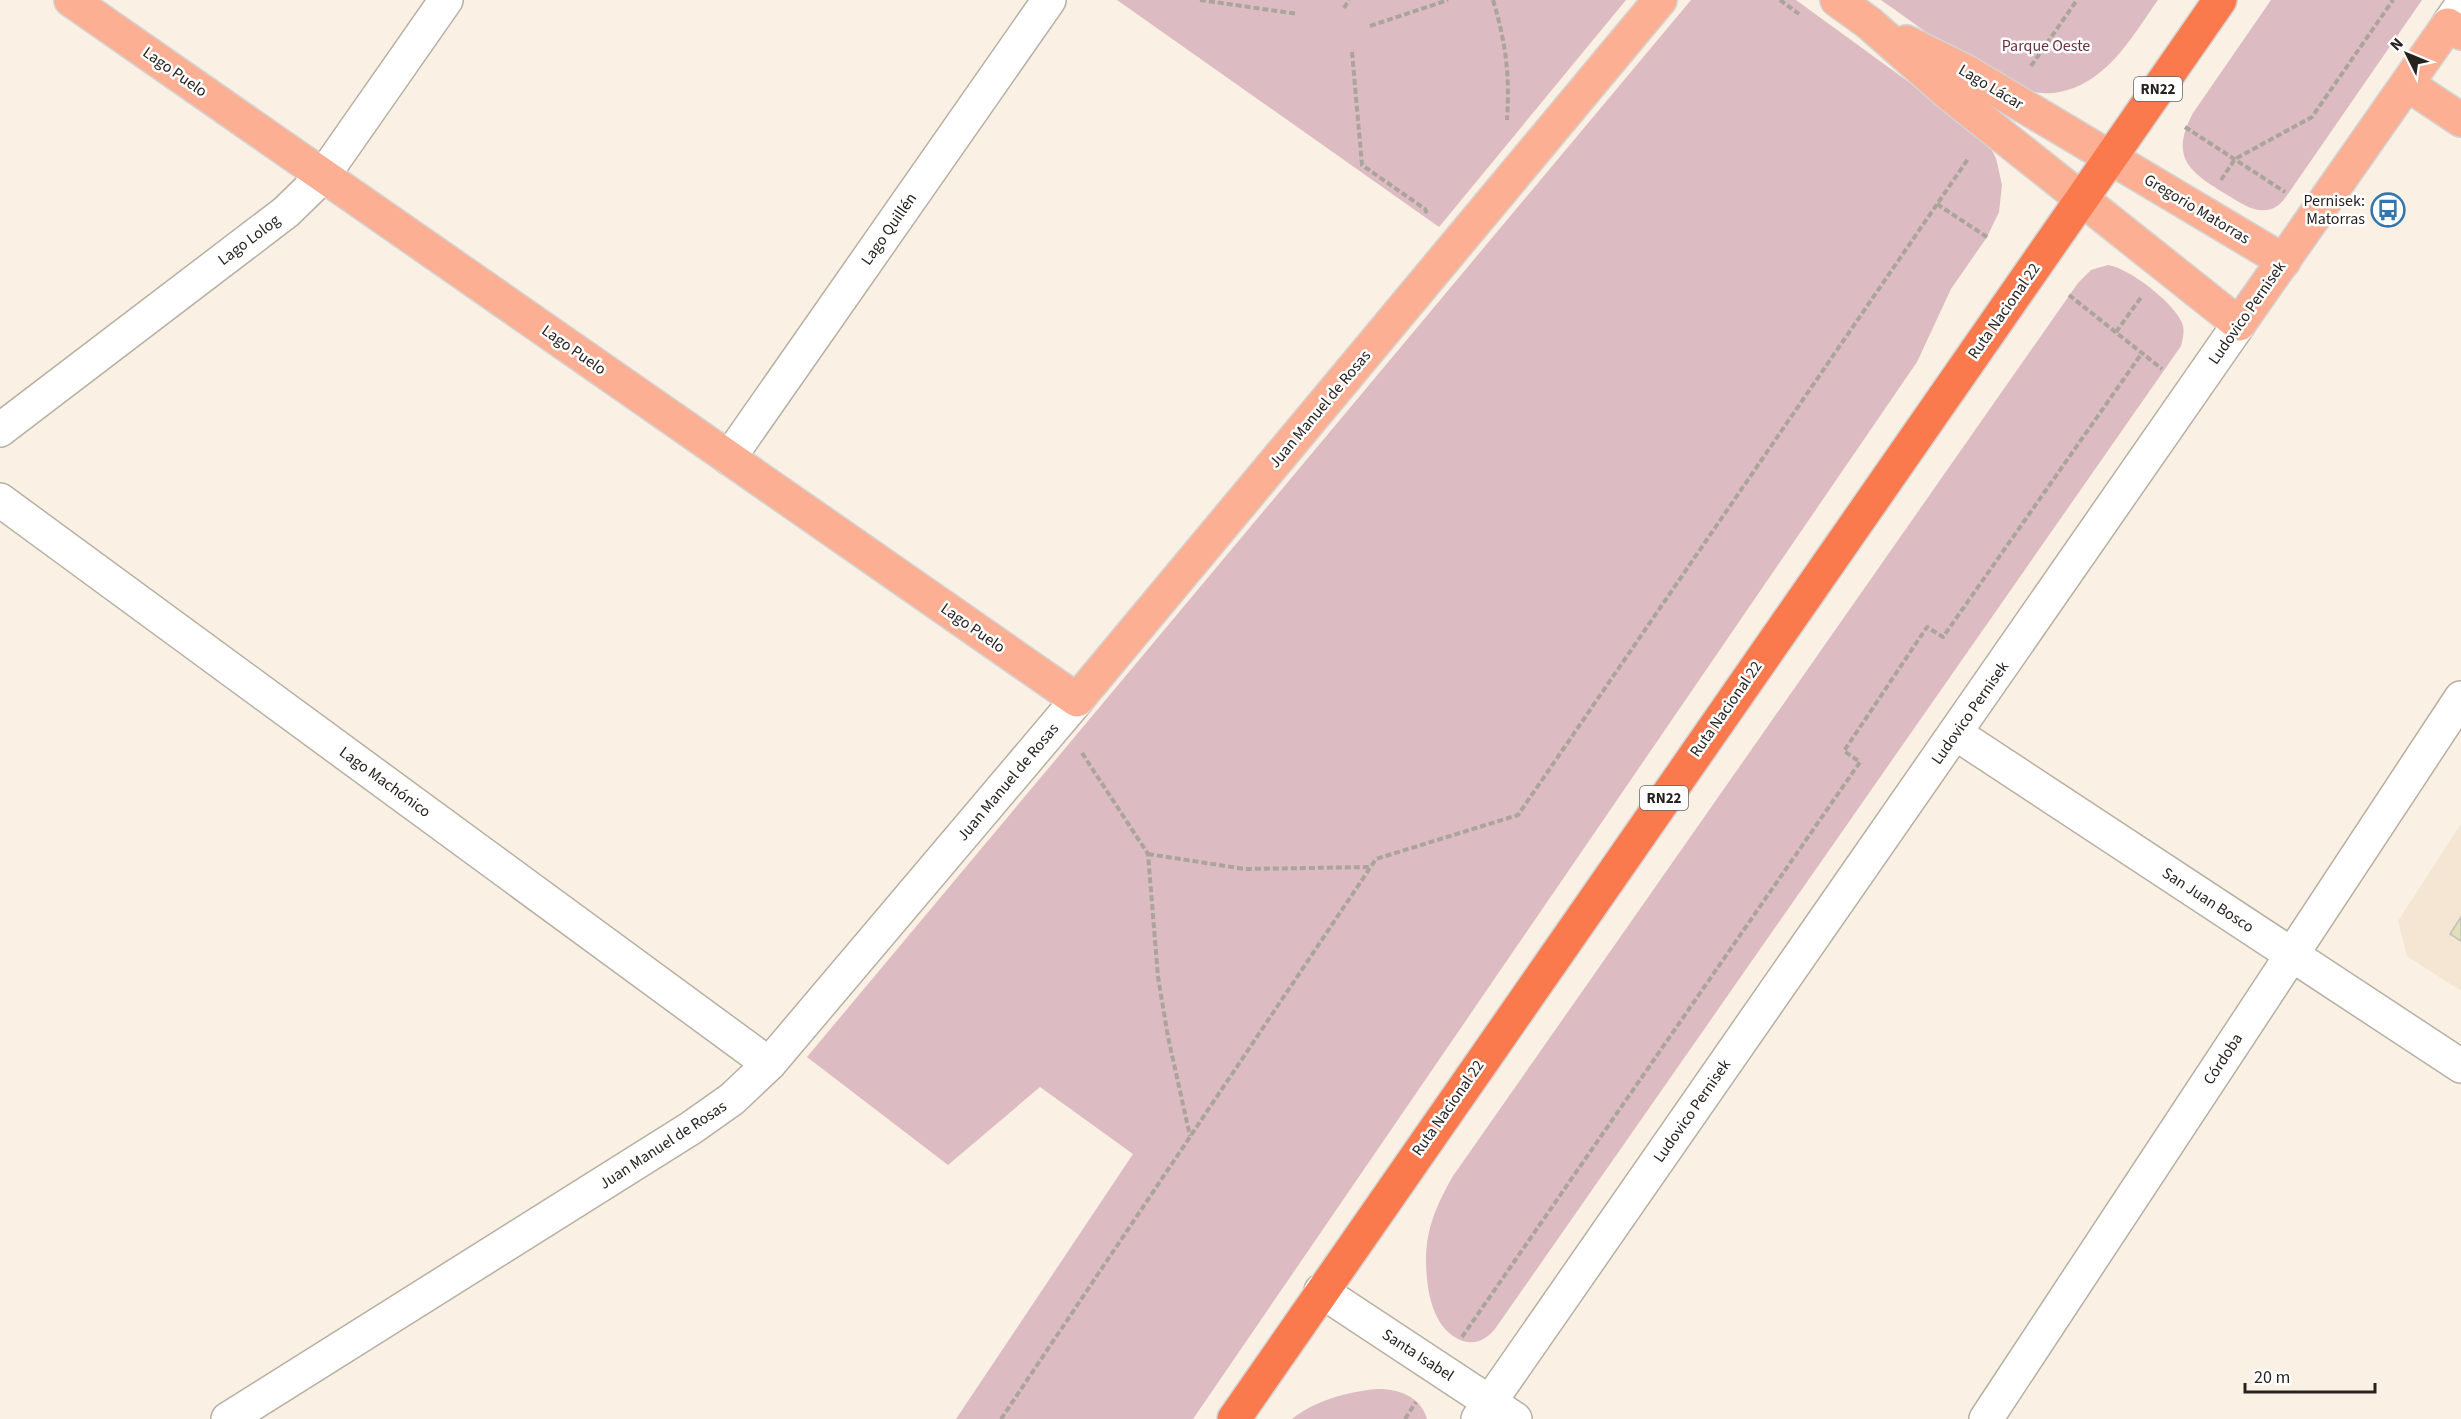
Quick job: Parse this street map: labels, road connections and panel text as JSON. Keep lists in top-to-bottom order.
{
  "streets": {
    "highway": ["RN22", "Ruta Nacional 22"],
    "main road": [
      "Lago Puelo",
      "Lago Lácar",
      "Gregorio Matorras",
      "Ludovico Pernisek",
      "Juan Manuel de Rosas"
    ],
    "street": [
      "Lago Quillén",
      "Lago Lolog",
      "Lago Machónico",
      "San Juan Bosco",
      "Córdoba",
      "Santa Isabel"
    ]
  },
  "crossings": [
    ["Lago Puelo", "Lago Quillén"],
    ["Lago Puelo", "Lago Lolog"],
    ["Lago Puelo", "Juan Manuel de Rosas"],
    ["Lago Lácar", "Gregorio Matorras"],
    ["Lago Lácar", "Ruta Nacional 22"],
    ["Gregorio Matorras", "Ruta Nacional 22"],
    ["Gregorio Matorras", "Ludovico Pernisek"],
    ["Ruta Nacional 22", "Santa Isabel"],
    ["Ludovico Pernisek", "San Juan Bosco"],
    ["Ludovico Pernisek", "Santa Isabel"],
    ["Juan Manuel de Rosas", "Lago Machónico"],
    ["San Juan Bosco", "Córdoba"]
  ],
  "parks": ["Parque Oeste"],
  "places": {
    "bus stop": ["Pernisek: Matorras"]
  },
  "scale_bar": "20 m",
  "north": "top left"
}
